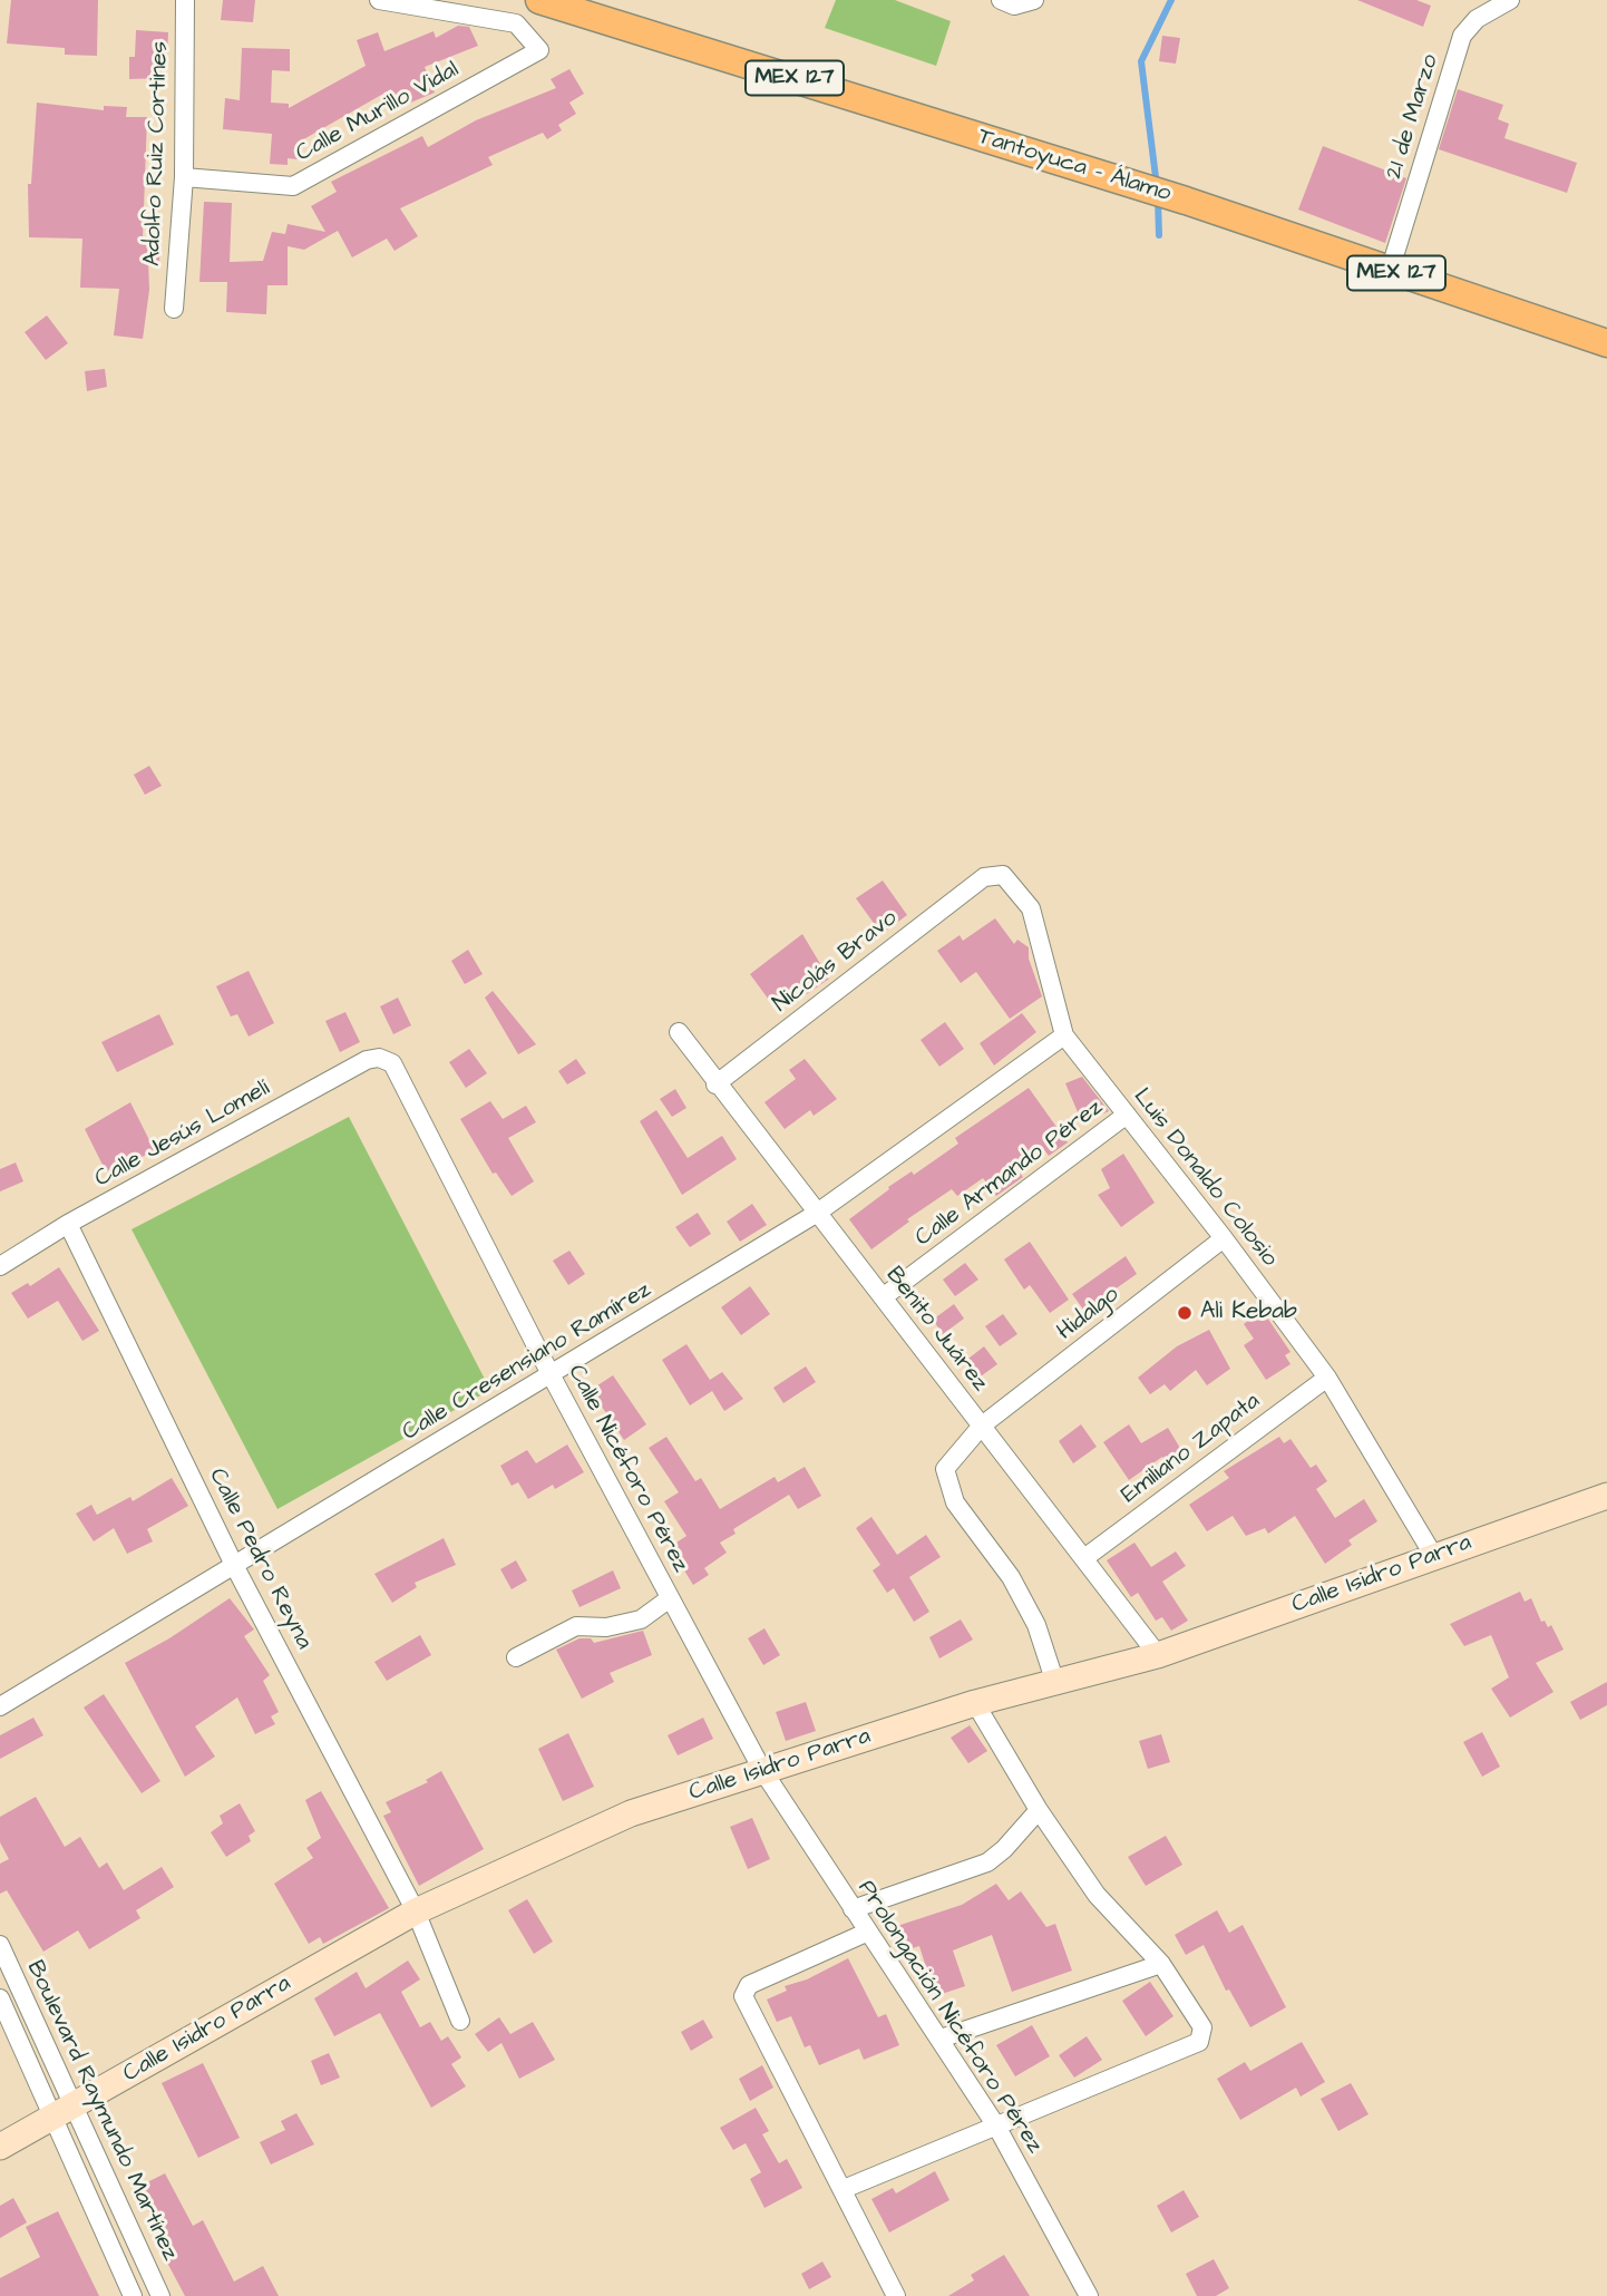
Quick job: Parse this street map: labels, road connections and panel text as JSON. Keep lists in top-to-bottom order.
{
  "streets": {
    "main road": ["MEX 127", "Tantoyuca - Álamo"],
    "street": [
      "Calle Murillo Vidal",
      "21 de Marzo",
      "Adolfo Ruiz Cortines",
      "Nicolás Bravo",
      "Calle Jesús Lomelí",
      "Calle Armando Pérez",
      "Luis Donaldo Colosio",
      "Hidalgo",
      "Benito Juárez",
      "Calle Cresensiano Ramírez",
      "Emiliano Zapata",
      "Calle Nicéforo Pérez",
      "Calle Pedro Reyna",
      "Calle Isidro Parra",
      "Prolongación Nicéforo Pérez",
      "Boulevard Raymundo Martínez"
    ]
  },
  "crossings": [
    ["Calle Murillo Vidal", "Adolfo Ruiz Cortines"],
    ["21 de Marzo", "Tantoyuca - Álamo"],
    ["Nicolás Bravo", "Luis Donaldo Colosio"],
    ["Nicolás Bravo", "Benito Juárez"],
    ["Calle Jesús Lomelí", "Calle Nicéforo Pérez"],
    ["Calle Jesús Lomelí", "Calle Pedro Reyna"],
    ["Calle Armando Pérez", "Luis Donaldo Colosio"],
    ["Calle Armando Pérez", "Benito Juárez"],
    ["Luis Donaldo Colosio", "Hidalgo"],
    ["Luis Donaldo Colosio", "Calle Cresensiano Ramírez"],
    ["Luis Donaldo Colosio", "Emiliano Zapata"],
    ["Luis Donaldo Colosio", "Calle Isidro Parra"],
    ["Hidalgo", "Benito Juárez"],
    ["Hidalgo", "Calle Isidro Parra"],
    ["Benito Juárez", "Calle Cresensiano Ramírez"],
    ["Benito Juárez", "Emiliano Zapata"],
    ["Benito Juárez", "Calle Isidro Parra"],
    ["Calle Cresensiano Ramírez", "Calle Nicéforo Pérez"],
    ["Calle Cresensiano Ramírez", "Calle Pedro Reyna"],
    ["Calle Nicéforo Pérez", "Calle Isidro Parra"],
    ["Calle Nicéforo Pérez", "Prolongación Nicéforo Pérez"],
    ["Calle Pedro Reyna", "Calle Isidro Parra"],
    ["Calle Isidro Parra", "Prolongación Nicéforo Pérez"],
    ["Calle Isidro Parra", "Boulevard Raymundo Martínez"]
  ],
  "places": ["Ali Kebab"]
}
